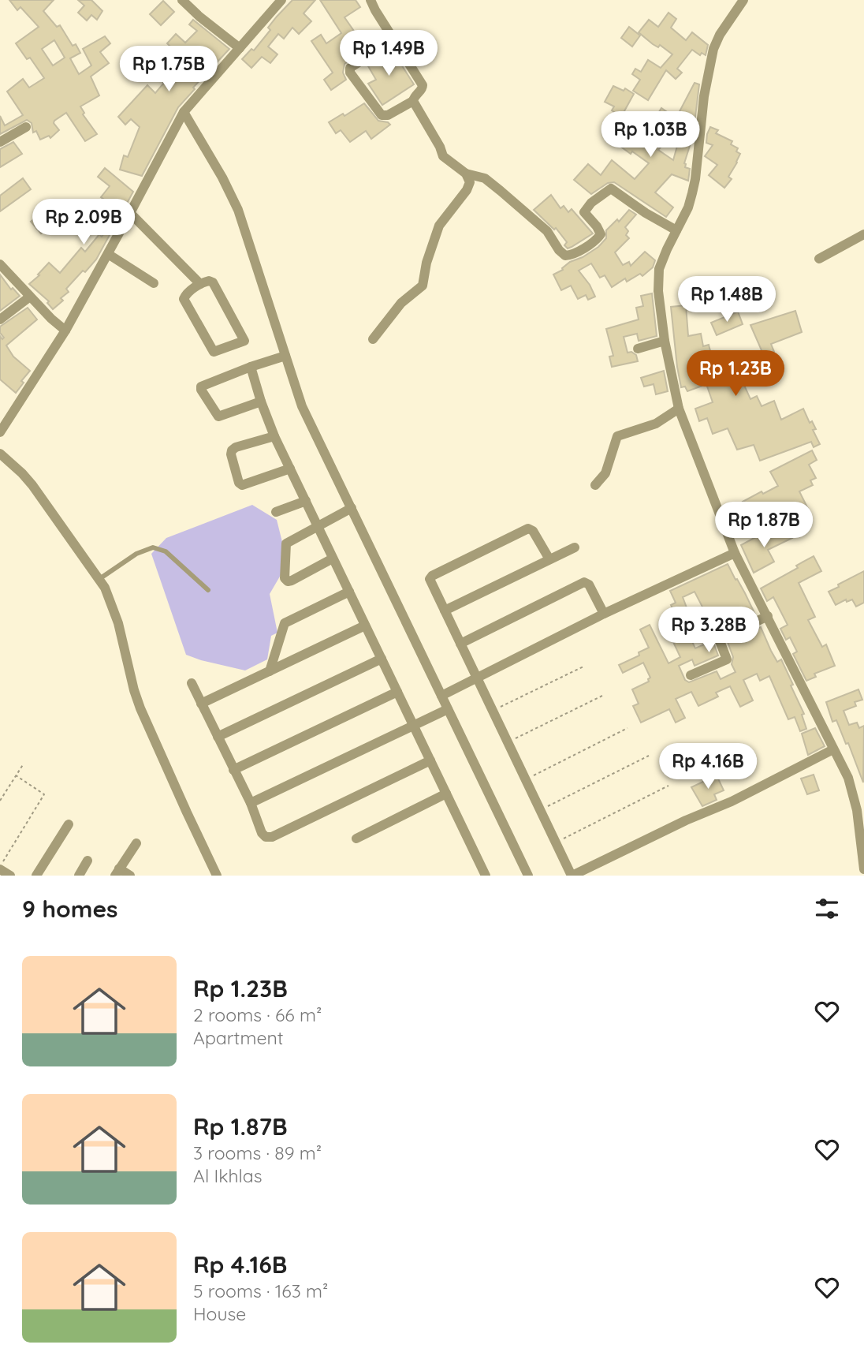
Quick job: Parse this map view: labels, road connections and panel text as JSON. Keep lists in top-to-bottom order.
{
  "page": {
    "price": [
      "Rp 1.49B",
      "Rp 1.75B",
      "Rp 1.03B",
      "Rp 2.09B",
      "Rp 1.48B",
      "Rp 1.23B",
      "Rp 1.87B",
      "Rp 3.28B",
      "Rp 4.16B"
    ],
    "heading": "9 homes",
    "list": [
      {
        "name": "Rp 1.23B",
        "note": "2 rooms · 66 m² · Apartment"
      },
      {
        "name": "Rp 1.87B",
        "note": "3 rooms · 89 m² · Al Ikhlas"
      },
      {
        "name": "Rp 4.16B",
        "note": "5 rooms · 163 m² · House"
      }
    ]
  }
}
